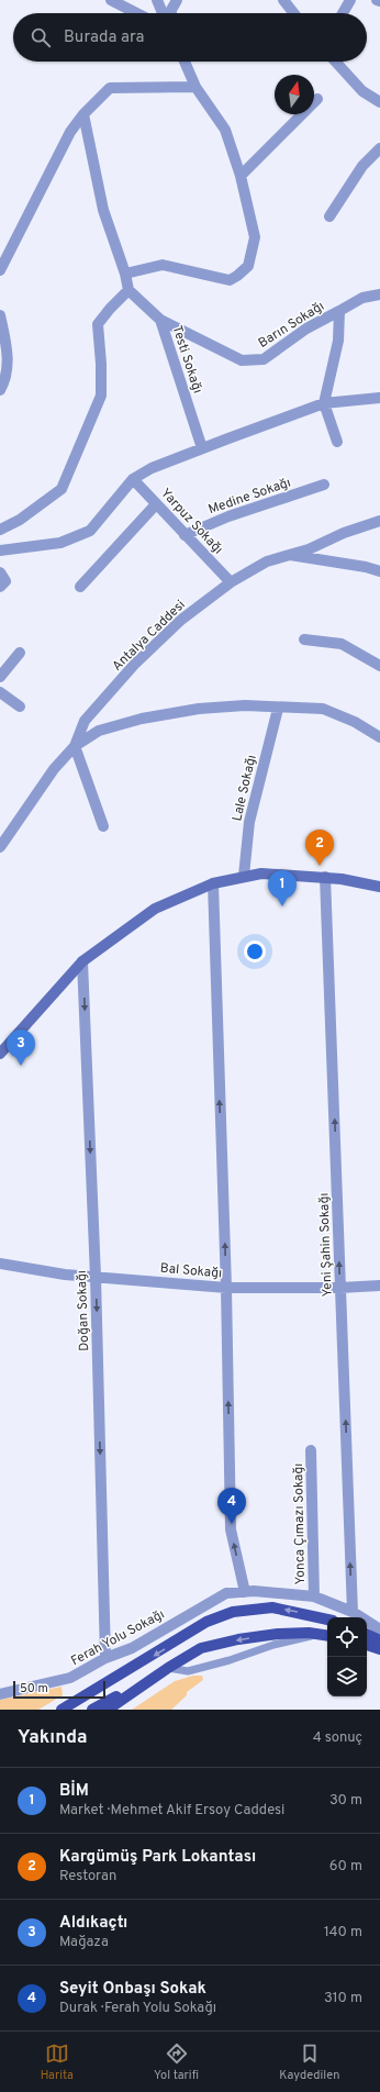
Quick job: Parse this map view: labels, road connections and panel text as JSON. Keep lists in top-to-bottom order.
{
  "streets": {
    "street": [
      "Barın Sokağı",
      "Testi Sokağı",
      "Medine Sokağı",
      "Yarpuz Sokağı",
      "Antalya Caddesi",
      "Lale Sokağı",
      "Yeni Şahin Sokağı",
      "Bal Sokağı",
      "Doğan Sokağı",
      "Yonca Çımazı Sokağı",
      "Ferah Yolu Sokağı"
    ]
  },
  "crossings": [
    ["Barın Sokağı", "Testi Sokağı"],
    ["Medine Sokağı", "Yarpuz Sokağı"],
    ["Yarpuz Sokağı", "Antalya Caddesi"],
    ["Yeni Şahin Sokağı", "Bal Sokağı"],
    ["Yeni Şahin Sokağı", "Ferah Yolu Sokağı"],
    ["Bal Sokağı", "Doğan Sokağı"],
    ["Doğan Sokağı", "Ferah Yolu Sokağı"],
    ["Yonca Çımazı Sokağı", "Ferah Yolu Sokağı"]
  ],
  "one_way": ["Yeni Şahin Sokağı", "Doğan Sokağı"],
  "scale_bar": "50 m",
  "north": "top",
  "page": {
    "search": "Burada ara",
    "pins": [
      "2",
      "1",
      "3",
      "4"
    ],
    "scale": "50 m",
    "heading": ["Yakında", "4 sonuç"],
    "list": [
      {
        "mark": "1",
        "name": "BİM",
        "note": "Market · Mehmet Akif Ersoy Caddesi",
        "value": "30 m"
      },
      {
        "mark": "2",
        "name": "Kargümüş Park Lokantası",
        "note": "Restoran",
        "value": "60 m"
      },
      {
        "mark": "3",
        "name": "Aldıkaçtı",
        "note": "Mağaza",
        "value": "140 m"
      },
      {
        "mark": "4",
        "name": "Seyit Onbaşı Sokak",
        "note": "Durak · Ferah Yolu Sokağı",
        "value": "310 m"
      }
    ],
    "nav": ["Harita", "Yol tarifi", "Kaydedilen"]
  }
}
